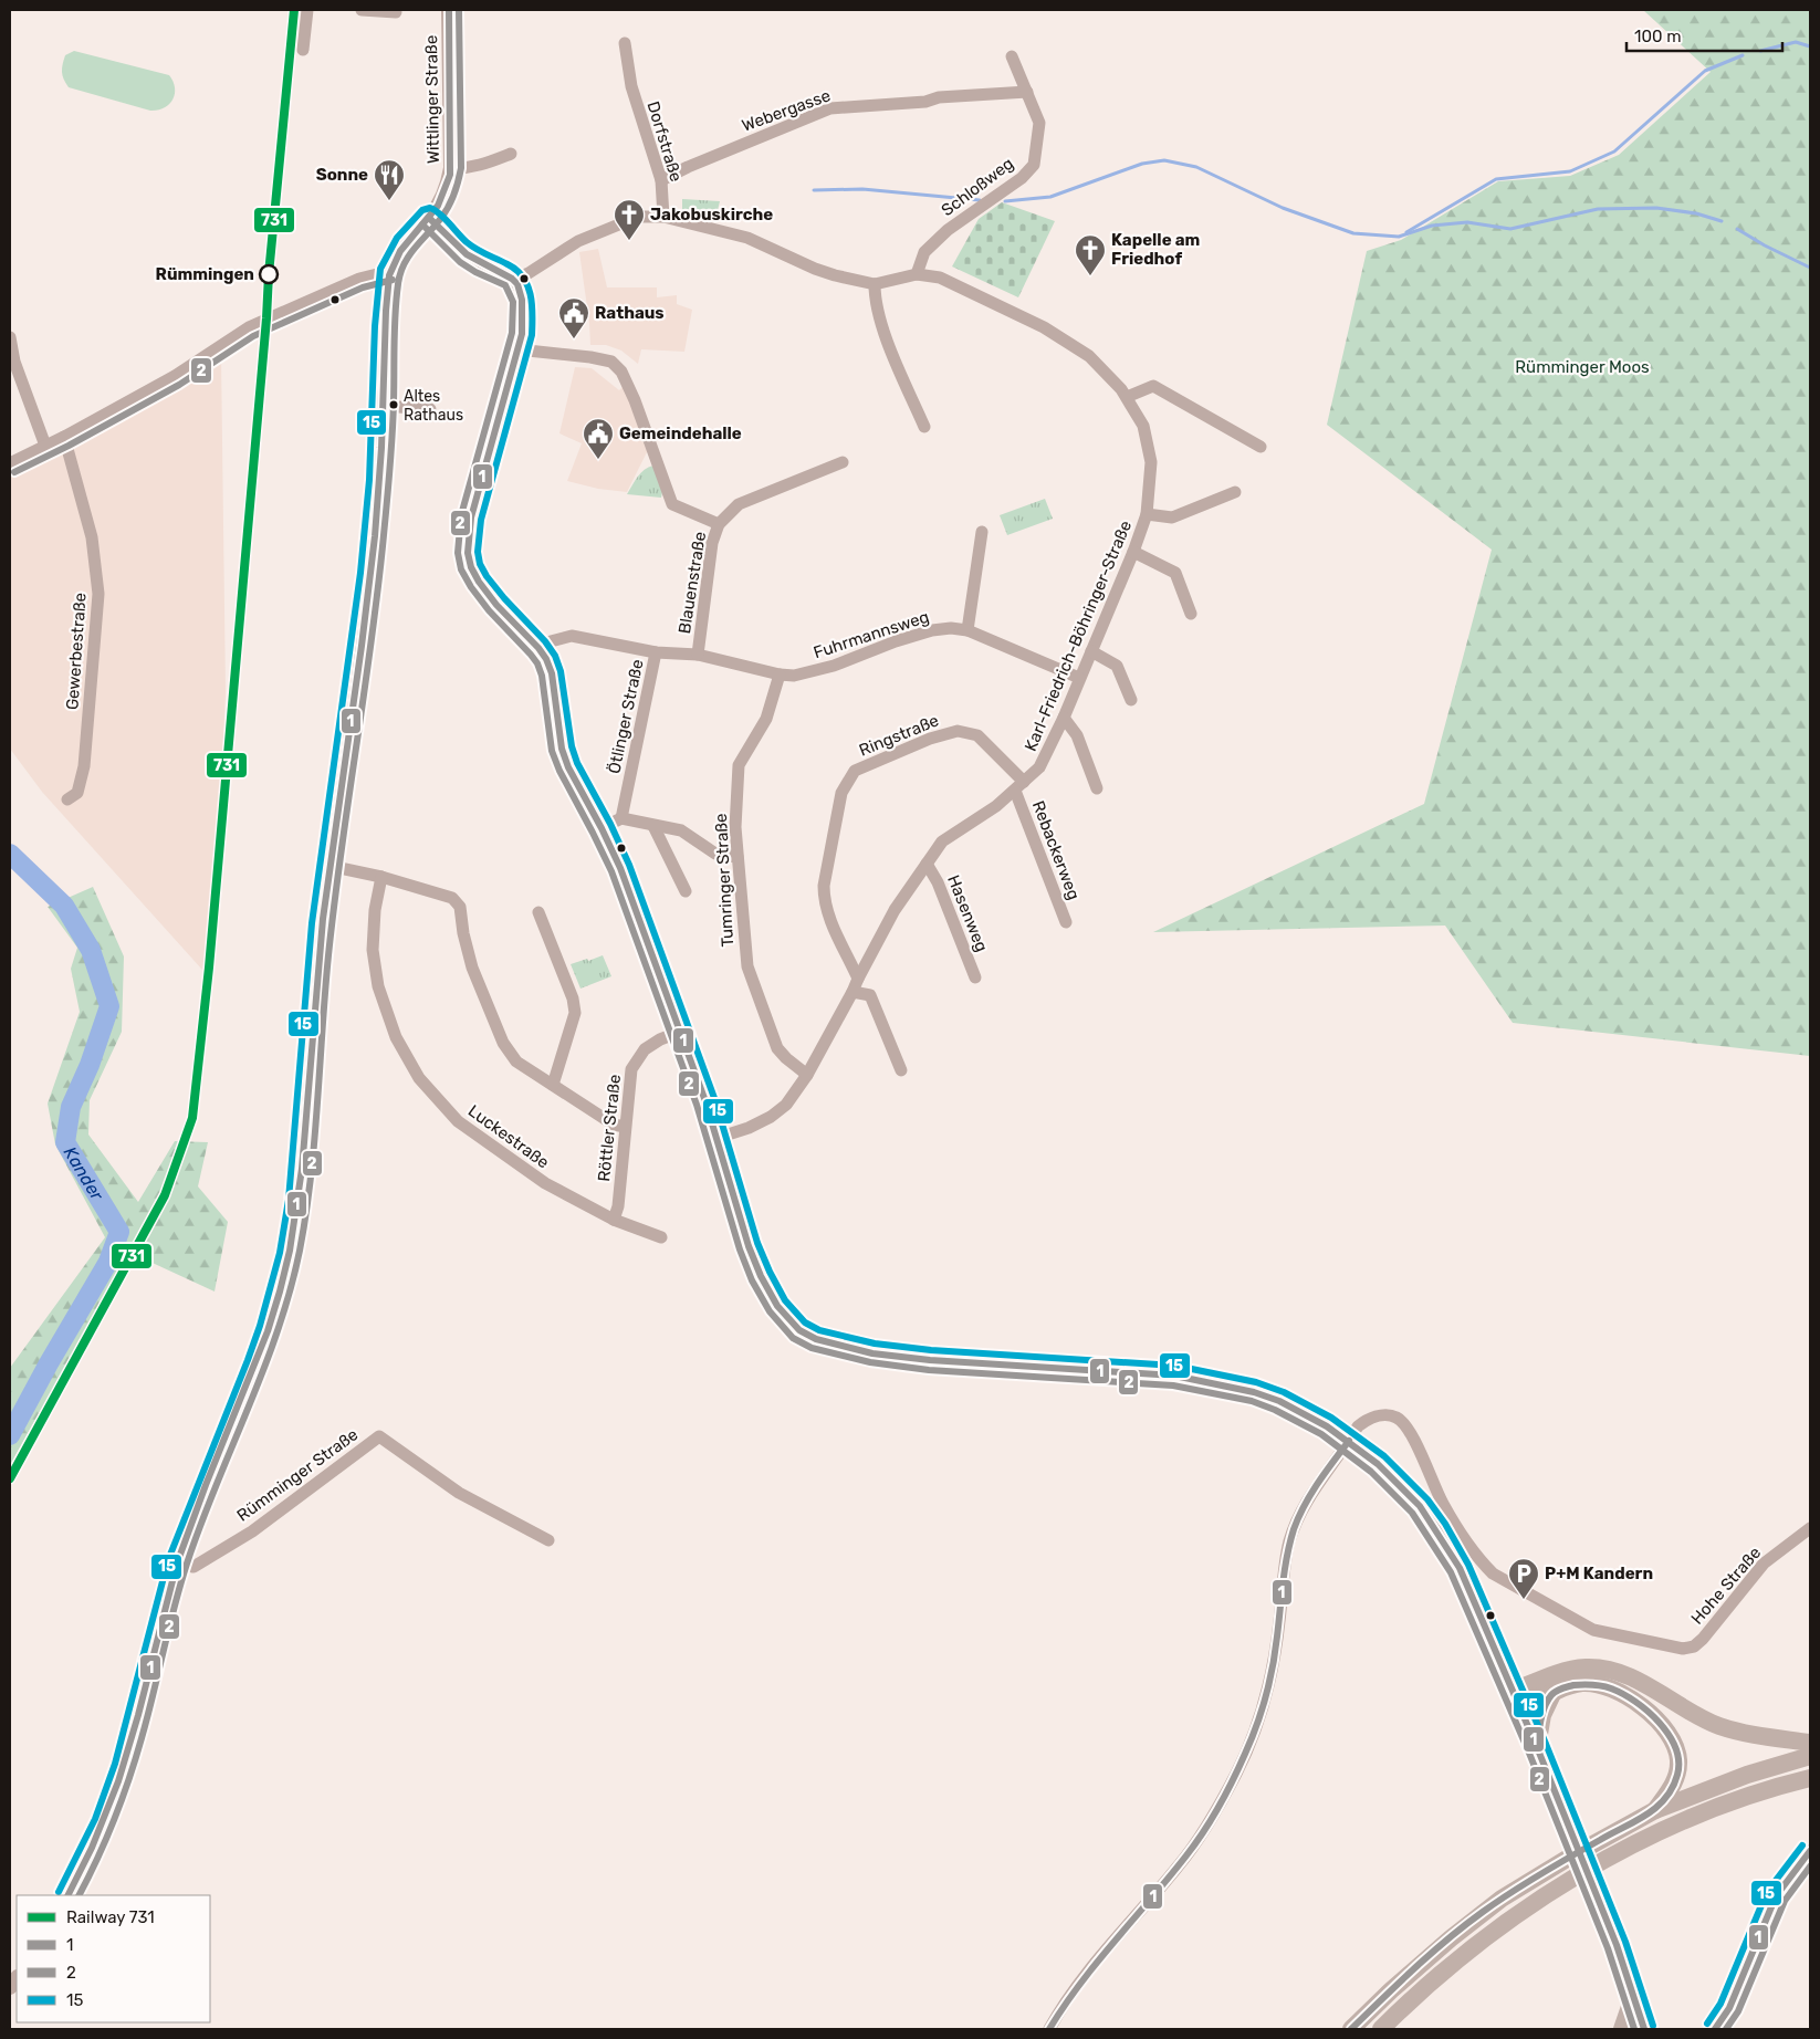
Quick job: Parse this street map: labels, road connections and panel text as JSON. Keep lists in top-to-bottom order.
{
  "streets": {
    "main road": ["Wittlinger Straße"],
    "street": [
      "Webergasse",
      "Dorfstraße",
      "Schloßweg",
      "Blauenstraße",
      "Fuhrmannsweg",
      "Karl-Friedrich-Böhringer-Straße",
      "Gewerbestraße",
      "Ötlinger Straße",
      "Ringstraße",
      "Rebackerweg",
      "Tumringer Straße",
      "Hasenweg",
      "Röttler Straße",
      "Luckestraße",
      "Rümminger Straße",
      "Hohe Straße"
    ]
  },
  "crossings": [
    ["Webergasse", "Dorfstraße"],
    ["Webergasse", "Schloßweg"],
    ["Dorfstraße", "Karl-Friedrich-Böhringer-Straße"],
    ["Schloßweg", "Karl-Friedrich-Böhringer-Straße"],
    ["Blauenstraße", "Fuhrmannsweg"],
    ["Fuhrmannsweg", "Karl-Friedrich-Böhringer-Straße"],
    ["Fuhrmannsweg", "Ötlinger Straße"],
    ["Fuhrmannsweg", "Tumringer Straße"],
    ["Karl-Friedrich-Böhringer-Straße", "Ringstraße"],
    ["Karl-Friedrich-Böhringer-Straße", "Rebackerweg"],
    ["Karl-Friedrich-Böhringer-Straße", "Tumringer Straße"],
    ["Karl-Friedrich-Böhringer-Straße", "Hasenweg"],
    ["Ringstraße", "Rebackerweg"],
    ["Röttler Straße", "Luckestraße"]
  ],
  "water": ["Kander"],
  "parks": ["Rümminger Moos"],
  "places": {
    "restaurant": ["Sonne"],
    "church": ["Jakobuskirche", "Kapelle am Friedhof"],
    "other": ["Rümmingen", "Altes Rathaus"],
    "public building": ["Rathaus", "Gemeindehalle"],
    "parking": ["P+M Kandern"]
  },
  "lines": [
    "rail line 731",
    "transit line 1",
    "transit line 2",
    "transit line 15"
  ],
  "legend": [
    "Railway 731",
    "1",
    "2",
    "15"
  ],
  "scale_bar": "100 m"
}
